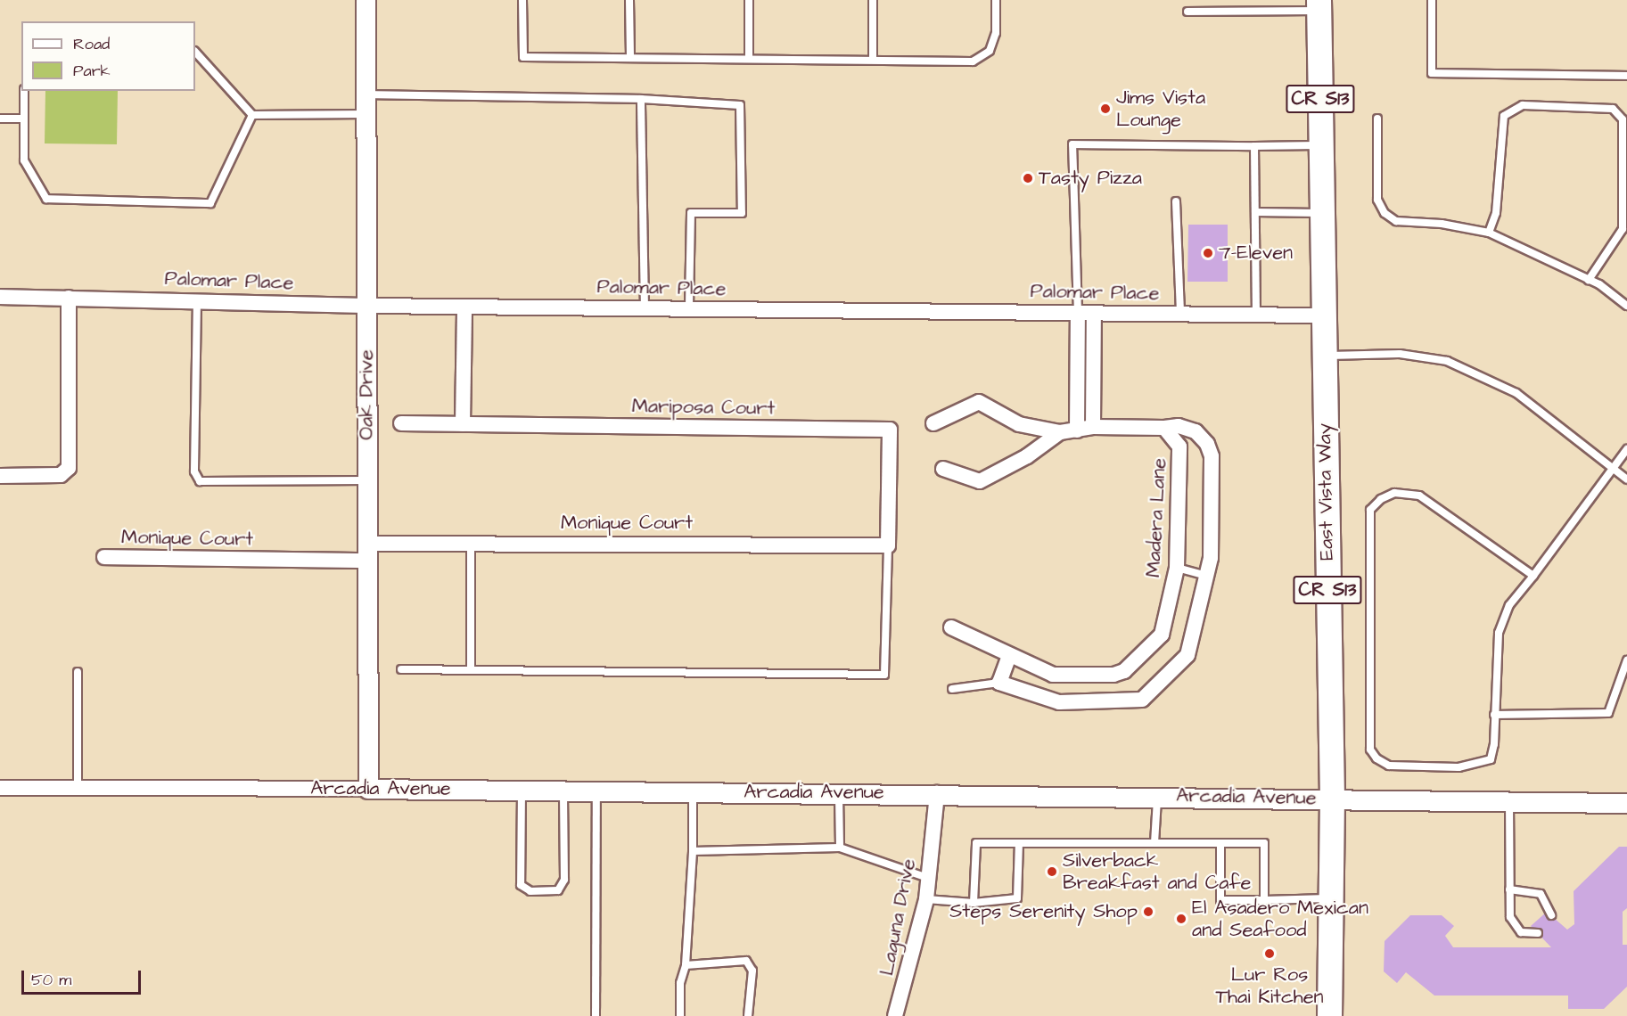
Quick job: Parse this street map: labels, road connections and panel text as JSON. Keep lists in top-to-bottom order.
{
  "streets": {
    "main road": ["CR S13", "East Vista Way"],
    "street": [
      "Palomar Place",
      "Oak Drive",
      "Mariposa Court",
      "Madera Lane",
      "Monique Court",
      "Arcadia Avenue",
      "Laguna Drive"
    ]
  },
  "crossings": [
    ["Palomar Place", "Oak Drive"],
    ["Palomar Place", "East Vista Way"],
    ["Oak Drive", "Monique Court"],
    ["Oak Drive", "Arcadia Avenue"],
    ["Mariposa Court", "Monique Court"],
    ["East Vista Way", "Arcadia Avenue"],
    ["Arcadia Avenue", "Laguna Drive"]
  ],
  "places": [
    "Jims Vista Lounge",
    "Tasty Pizza",
    "7-Eleven",
    "Silverback Breakfast and Cafe",
    "Steps Serenity Shop",
    "El Asadero Mexican and Seafood",
    "Lur Ros Thai Kitchen"
  ],
  "legend": ["Road", "Park"],
  "scale_bar": "50 m"
}
